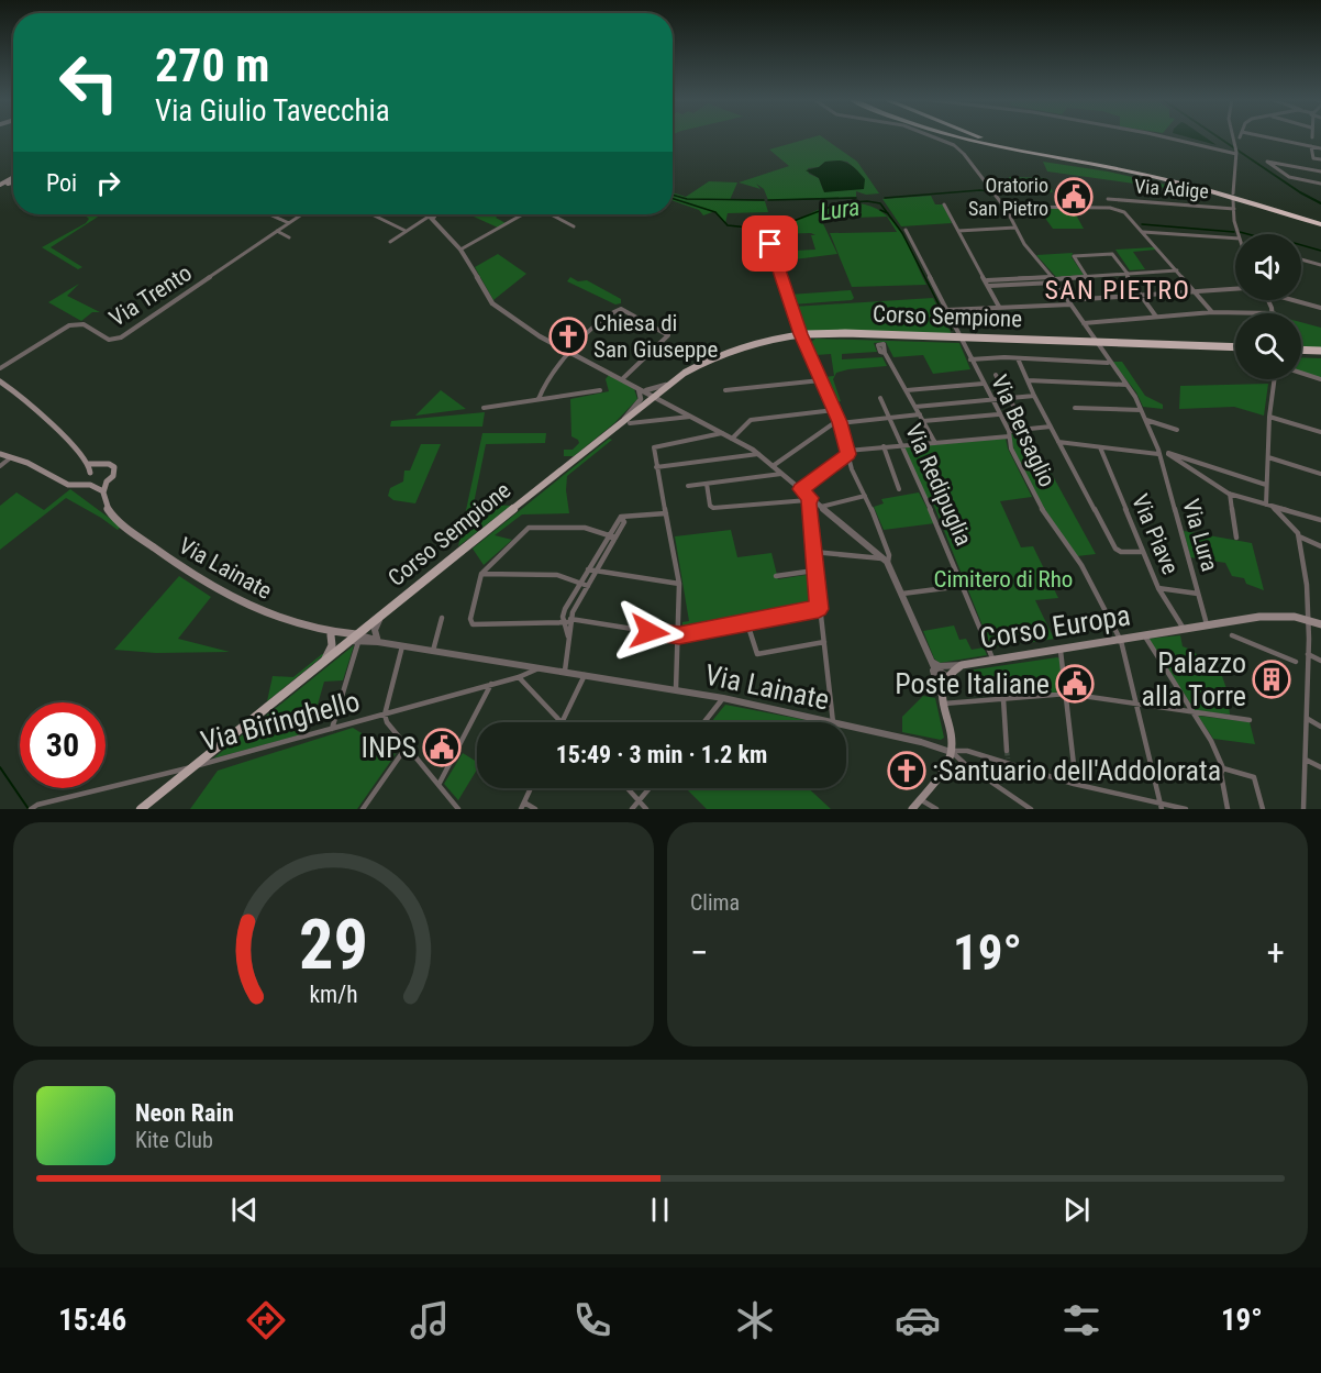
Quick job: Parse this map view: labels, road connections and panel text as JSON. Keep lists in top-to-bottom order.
{
  "streets": {
    "highway": ["Corso Sempione"],
    "main road": ["Via Lainate", "Corso Europa"],
    "street": [
      "Via Adige",
      "Via Trento",
      "Via Bersaglio",
      "Via Redipuglia",
      "Via Piave",
      "Via Lura",
      "Via Biringhello"
    ]
  },
  "crossings": [
    ["Corso Sempione", "Via Lainate"],
    ["Corso Sempione", "Via Biringhello"],
    ["Via Bersaglio", "Corso Europa"],
    ["Via Redipuglia", "Corso Europa"],
    ["Via Piave", "Corso Europa"],
    ["Via Lura", "Corso Europa"],
    ["Via Lainate", "Via Biringhello"]
  ],
  "districts": ["SAN PIETRO"],
  "water": ["Lura"],
  "parks": ["Cimitero di Rho"],
  "places": {
    "public building": ["Oratorio San Pietro", "Poste Italiane", "INPS"],
    "church": ["Chiesa di San Giuseppe", ":Santuario dell'Addolorata"],
    "building": ["Palazzo alla Torre"]
  },
  "page": {
    "turn": ["270 m", "Via Giulio Tavecchia"],
    "then": "Poi",
    "limit": "30",
    "trip": "15:49 · 3 min · 1.2 km",
    "tile": "Clima",
    "heat": ["−", "19°", "+"],
    "song": ["Neon Rain", "Kite Club"],
    "tabs": ["15:46", "19°"],
    "gauge": ["29", "km/h"]
  }
}
